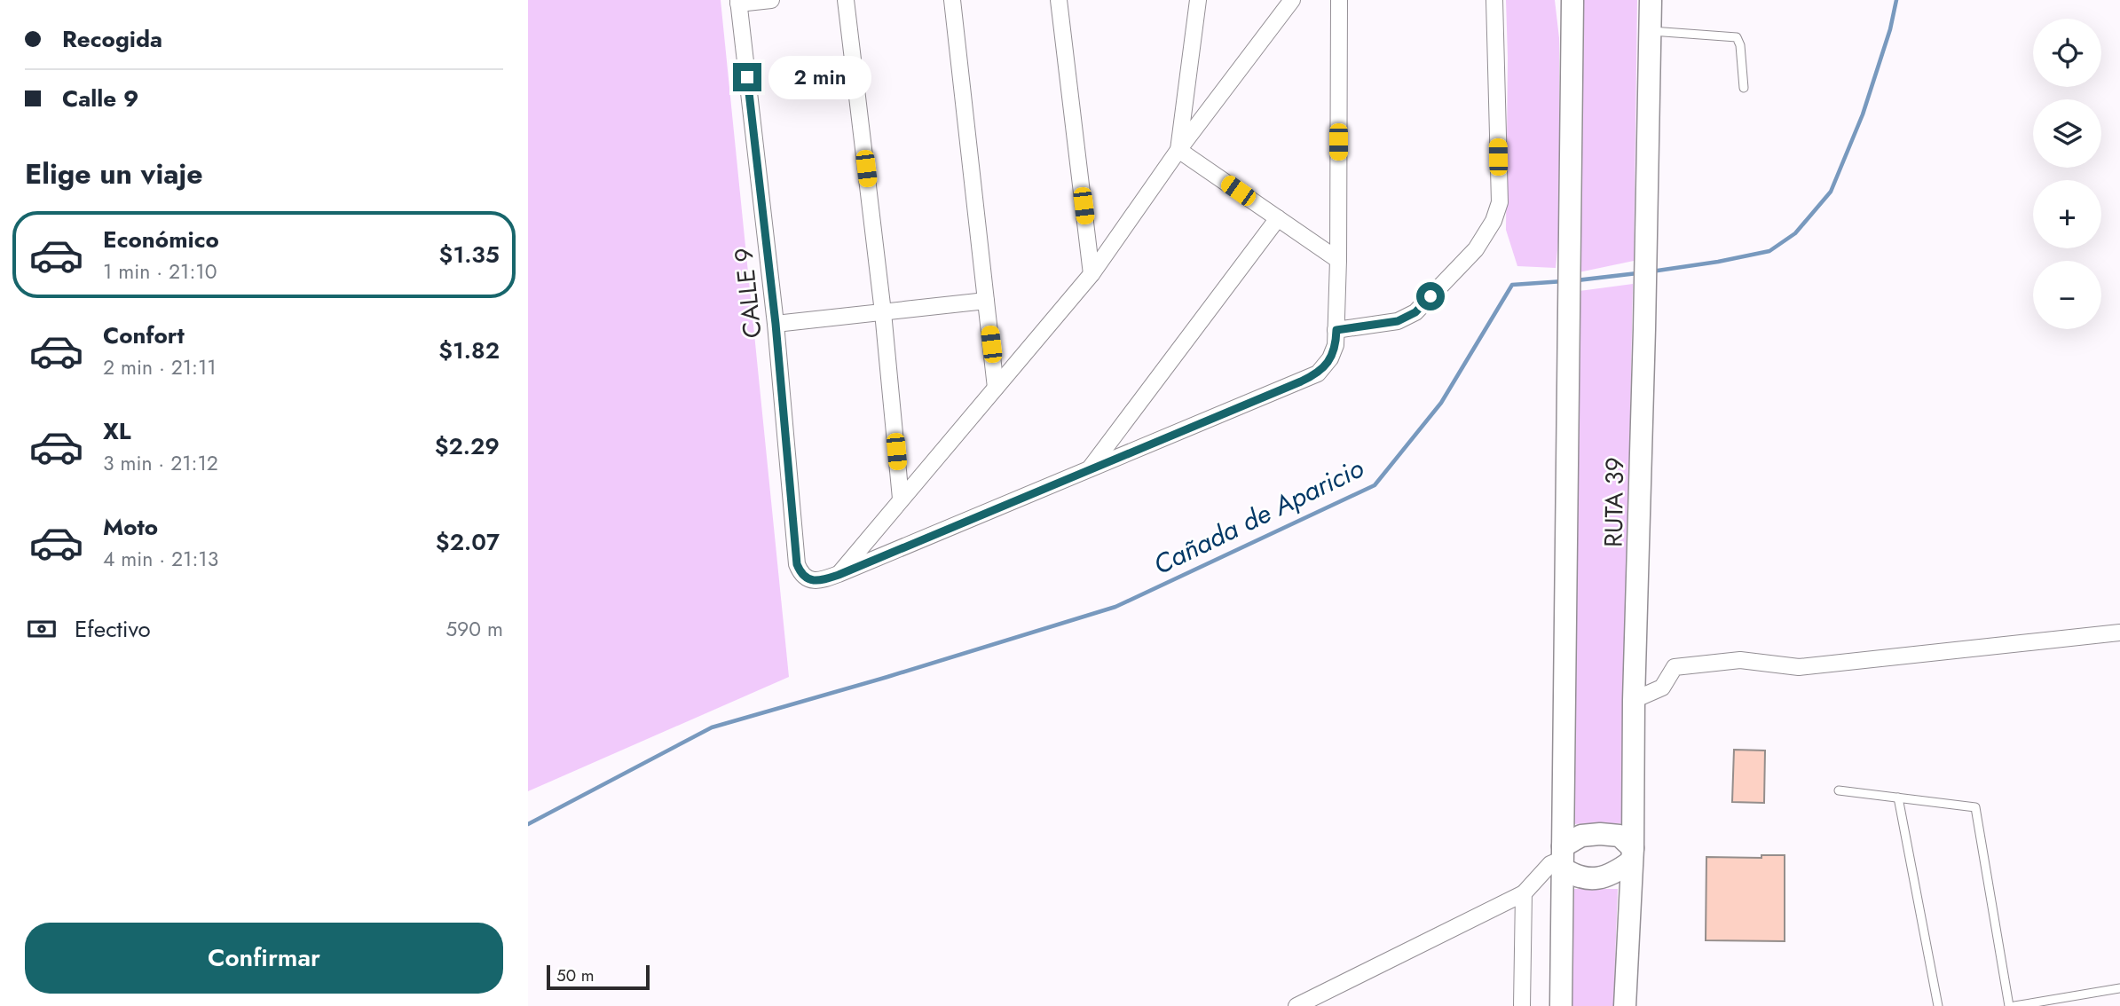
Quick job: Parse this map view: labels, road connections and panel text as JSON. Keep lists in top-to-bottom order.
{
  "streets": {
    "main road": ["RUTA 39"],
    "street": ["CALLE 9"]
  },
  "water": ["Cañada de Aparicio"],
  "scale_bar": "50 m",
  "page": {
    "banner": ["Recogida", "Calle 9"],
    "map_buttons": ["+", "−"],
    "bubble": "2 min",
    "heading": "Elige un viaje",
    "list": [
      {
        "name": "Económico",
        "note": "1 min · 21:10",
        "value": "$1.35"
      },
      {
        "name": "Confort",
        "note": "2 min · 21:11",
        "value": "$1.82"
      },
      {
        "name": "XL",
        "note": "3 min · 21:12",
        "value": "$2.29"
      },
      {
        "name": "Moto",
        "note": "4 min · 21:13",
        "value": "$2.07"
      }
    ],
    "pay": ["Efectivo", "590 m"],
    "buttons": "Confirmar",
    "scale": "50 m"
  }
}
